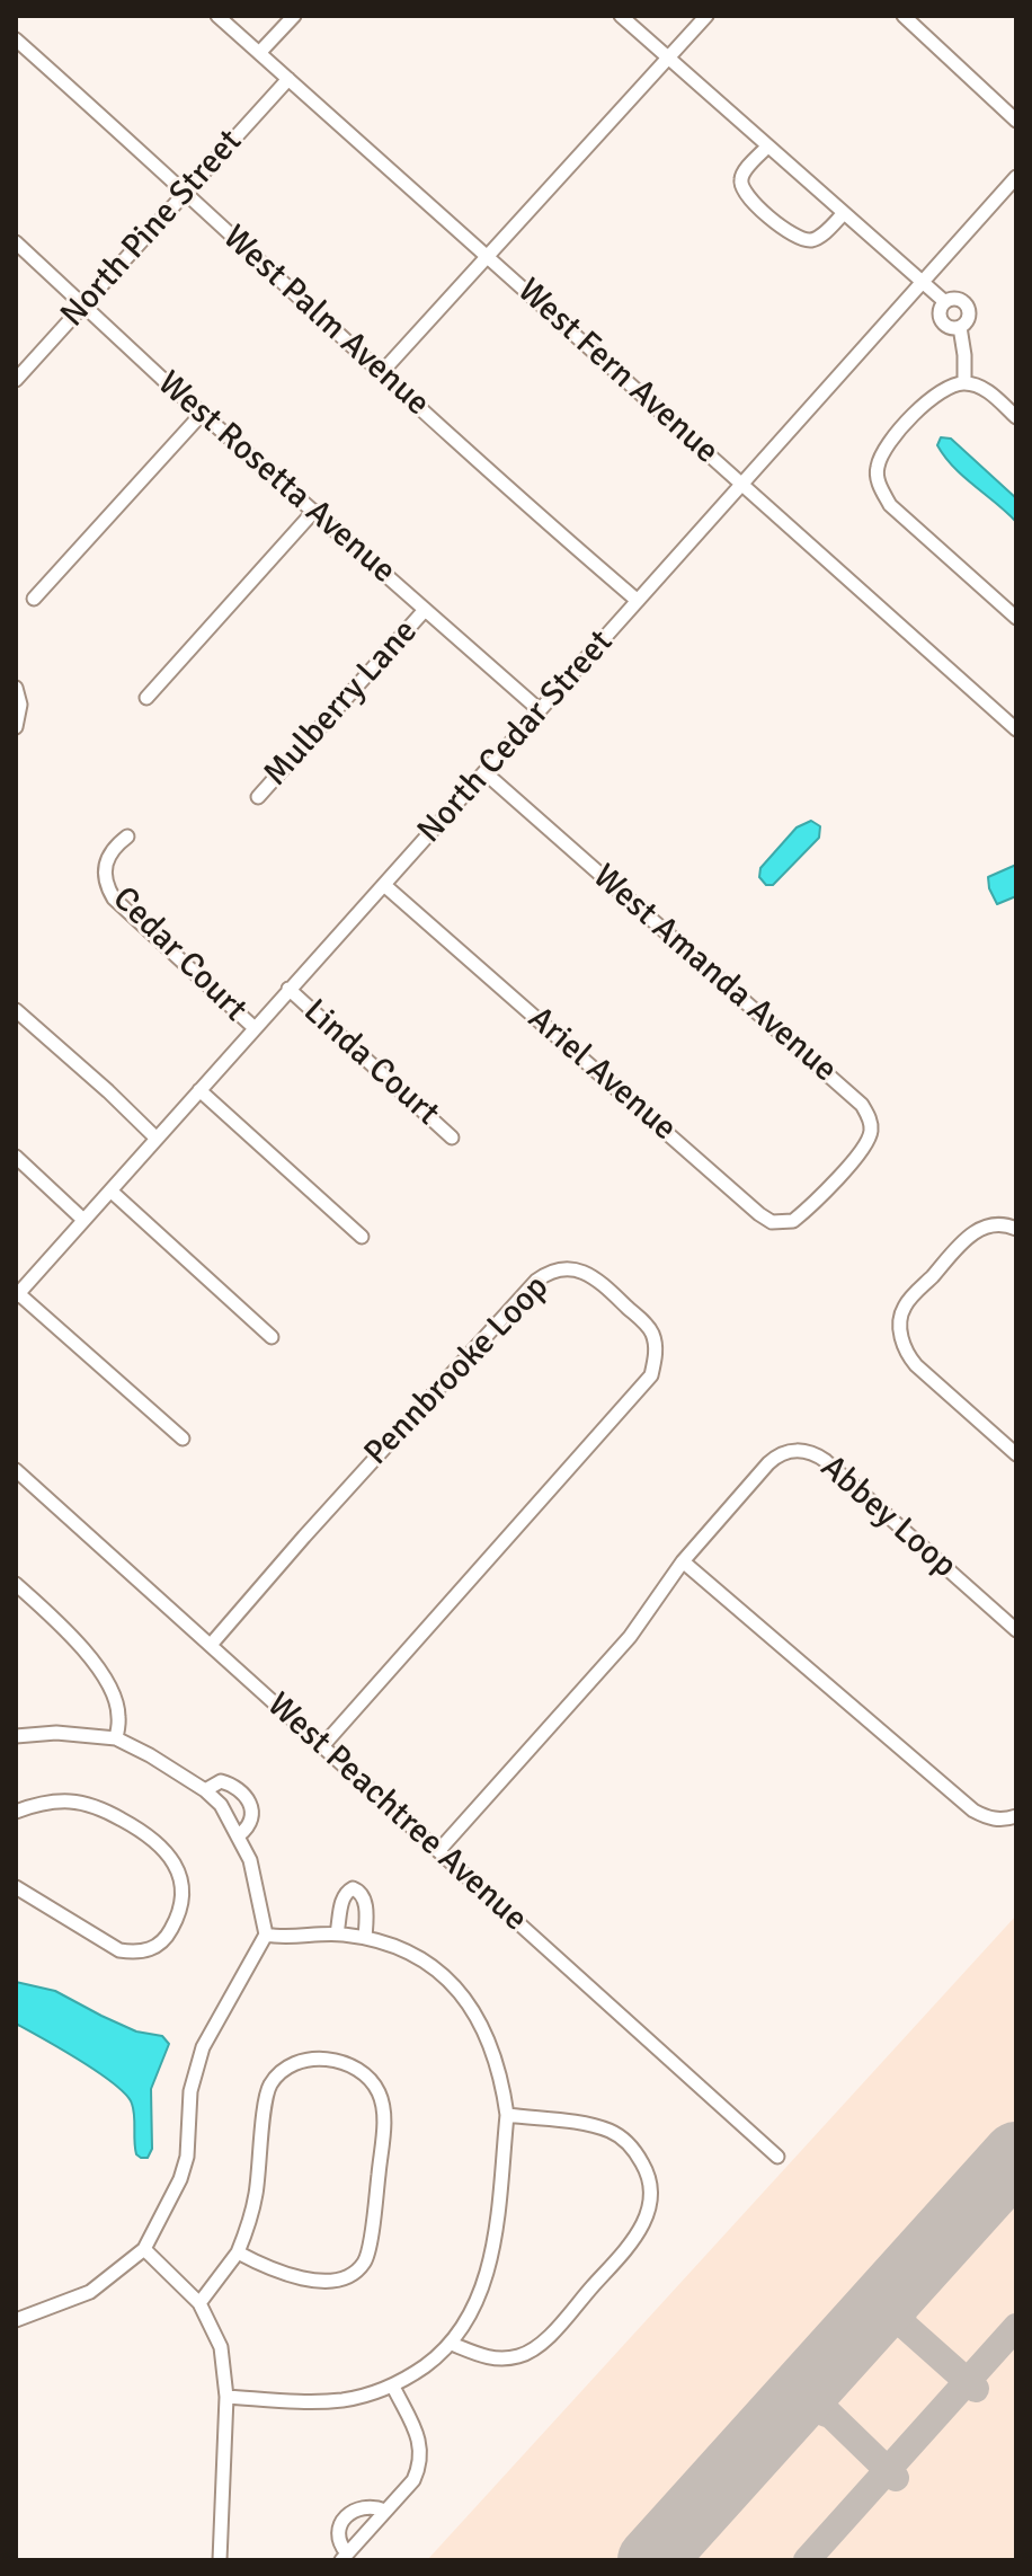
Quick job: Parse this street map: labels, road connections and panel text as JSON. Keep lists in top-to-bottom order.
{
  "streets": {
    "street": [
      "North Pine Street",
      "West Palm Avenue",
      "West Fern Avenue",
      "West Rosetta Avenue",
      "Mulberry Lane",
      "North Cedar Street",
      "Cedar Court",
      "West Amanda Avenue",
      "Linda Court",
      "Ariel Avenue",
      "Pennbrooke Loop",
      "Abbey Loop",
      "West Peachtree Avenue"
    ]
  },
  "crossings": [
    ["North Pine Street", "West Palm Avenue"],
    ["North Pine Street", "West Fern Avenue"],
    ["North Pine Street", "West Rosetta Avenue"],
    ["West Palm Avenue", "North Cedar Street"],
    ["West Fern Avenue", "North Cedar Street"],
    ["West Rosetta Avenue", "Mulberry Lane"],
    ["West Rosetta Avenue", "North Cedar Street"],
    ["North Cedar Street", "Cedar Court"],
    ["North Cedar Street", "West Amanda Avenue"],
    ["North Cedar Street", "Linda Court"],
    ["North Cedar Street", "Ariel Avenue"],
    ["West Amanda Avenue", "Ariel Avenue"],
    ["Pennbrooke Loop", "West Peachtree Avenue"],
    ["Abbey Loop", "West Peachtree Avenue"]
  ]
}
